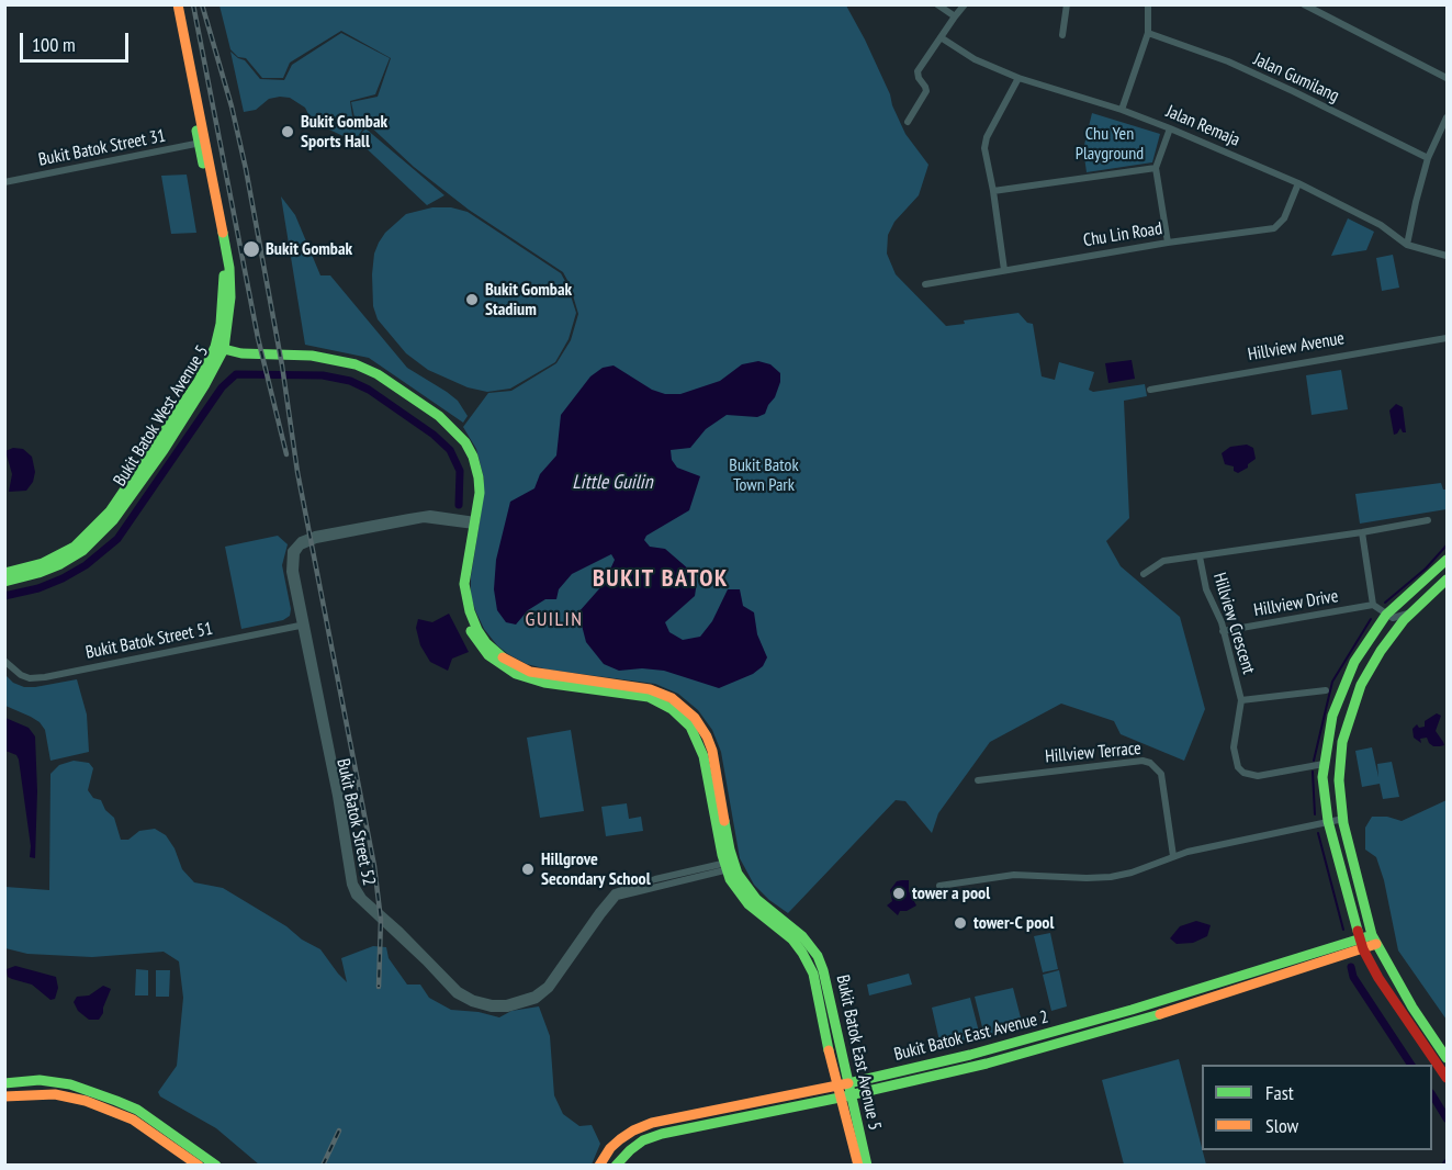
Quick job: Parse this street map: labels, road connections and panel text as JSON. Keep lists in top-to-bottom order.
{
  "streets": {
    "street": [
      "Jalan Gumilang",
      "Jalan Remaja",
      "Bukit Batok Street 31",
      "Chu Lin Road",
      "Hillview Avenue",
      "Bukit Batok West Avenue 5",
      "Hillview Drive",
      "Hillview Crescent",
      "Bukit Batok Street 51",
      "Hillview Terrace",
      "Bukit Batok Street 52",
      "Bukit Batok East Avenue 2",
      "Bukit Batok East Avenue 5"
    ]
  },
  "crossings": [
    ["Jalan Remaja", "Chu Lin Road"],
    ["Bukit Batok Street 31", "Bukit Batok West Avenue 5"],
    ["Bukit Batok West Avenue 5", "Bukit Batok East Avenue 5"],
    ["Hillview Drive", "Hillview Crescent"],
    ["Bukit Batok Street 51", "Bukit Batok Street 52"],
    ["Bukit Batok Street 52", "Bukit Batok East Avenue 5"],
    ["Bukit Batok East Avenue 2", "Bukit Batok East Avenue 5"]
  ],
  "districts": ["BUKIT BATOK", "GUILIN"],
  "water": ["Little Guilin"],
  "parks": ["Chu Yen Playground", "Bukit Batok Town Park"],
  "places": [
    "Bukit Gombak Sports Hall",
    "Bukit Gombak",
    "Bukit Gombak Stadium",
    "Hillgrove Secondary School",
    "tower a pool",
    "tower-C pool"
  ],
  "legend": ["Fast", "Slow"],
  "scale_bar": "100 m"
}
